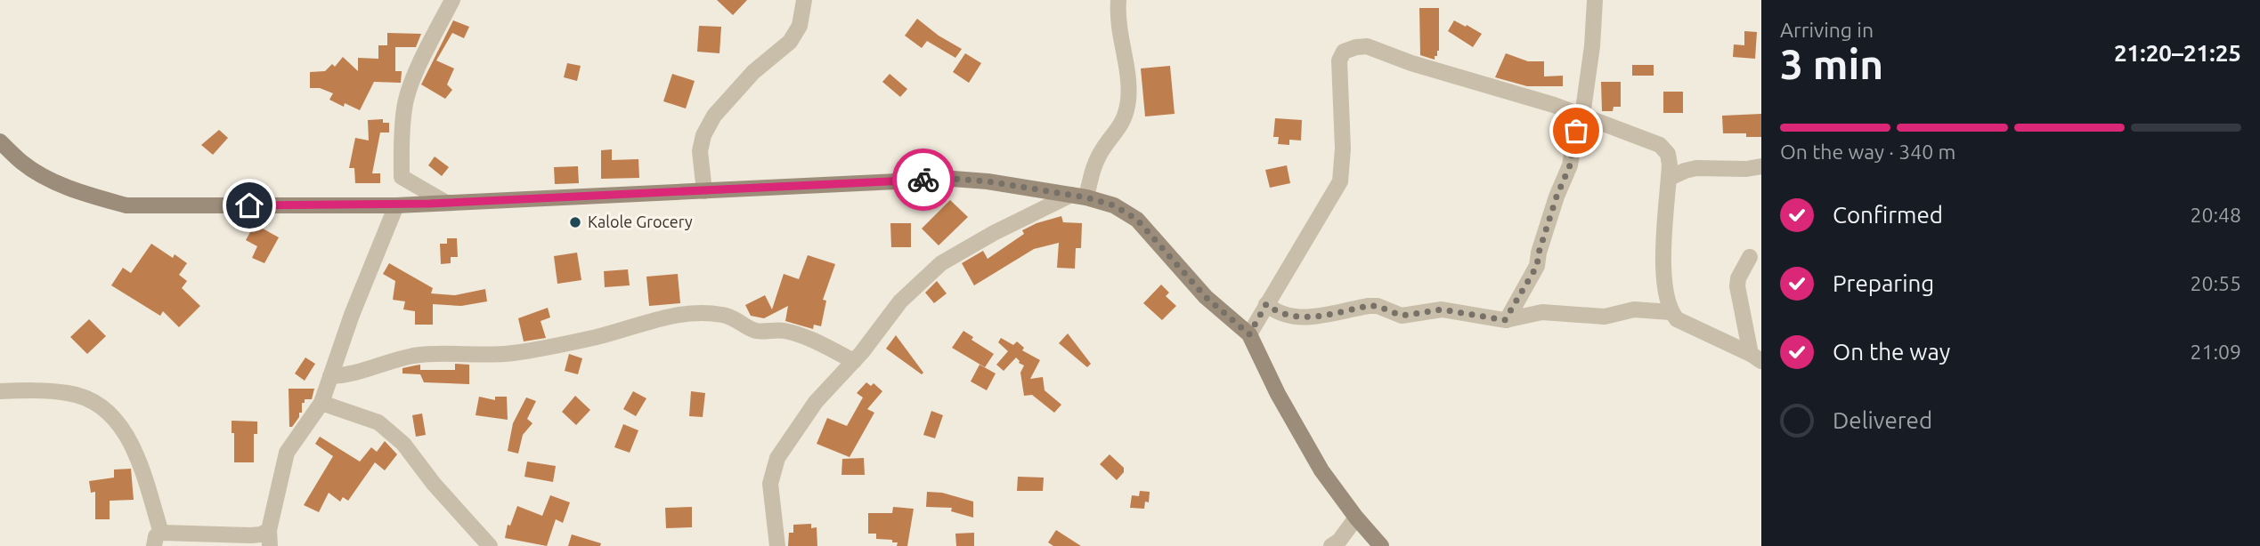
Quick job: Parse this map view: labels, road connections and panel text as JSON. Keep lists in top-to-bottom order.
{
  "places": ["Kalole Grocery"],
  "page": {
    "heading": ["3 min", "Arriving in", "21:20–21:25"],
    "bar": "On the way · 340 m",
    "list": [
      ["Confirmed", "20:48"],
      ["Preparing", "20:55"],
      ["On the way", "21:09"],
      "Delivered"
    ]
  }
}
